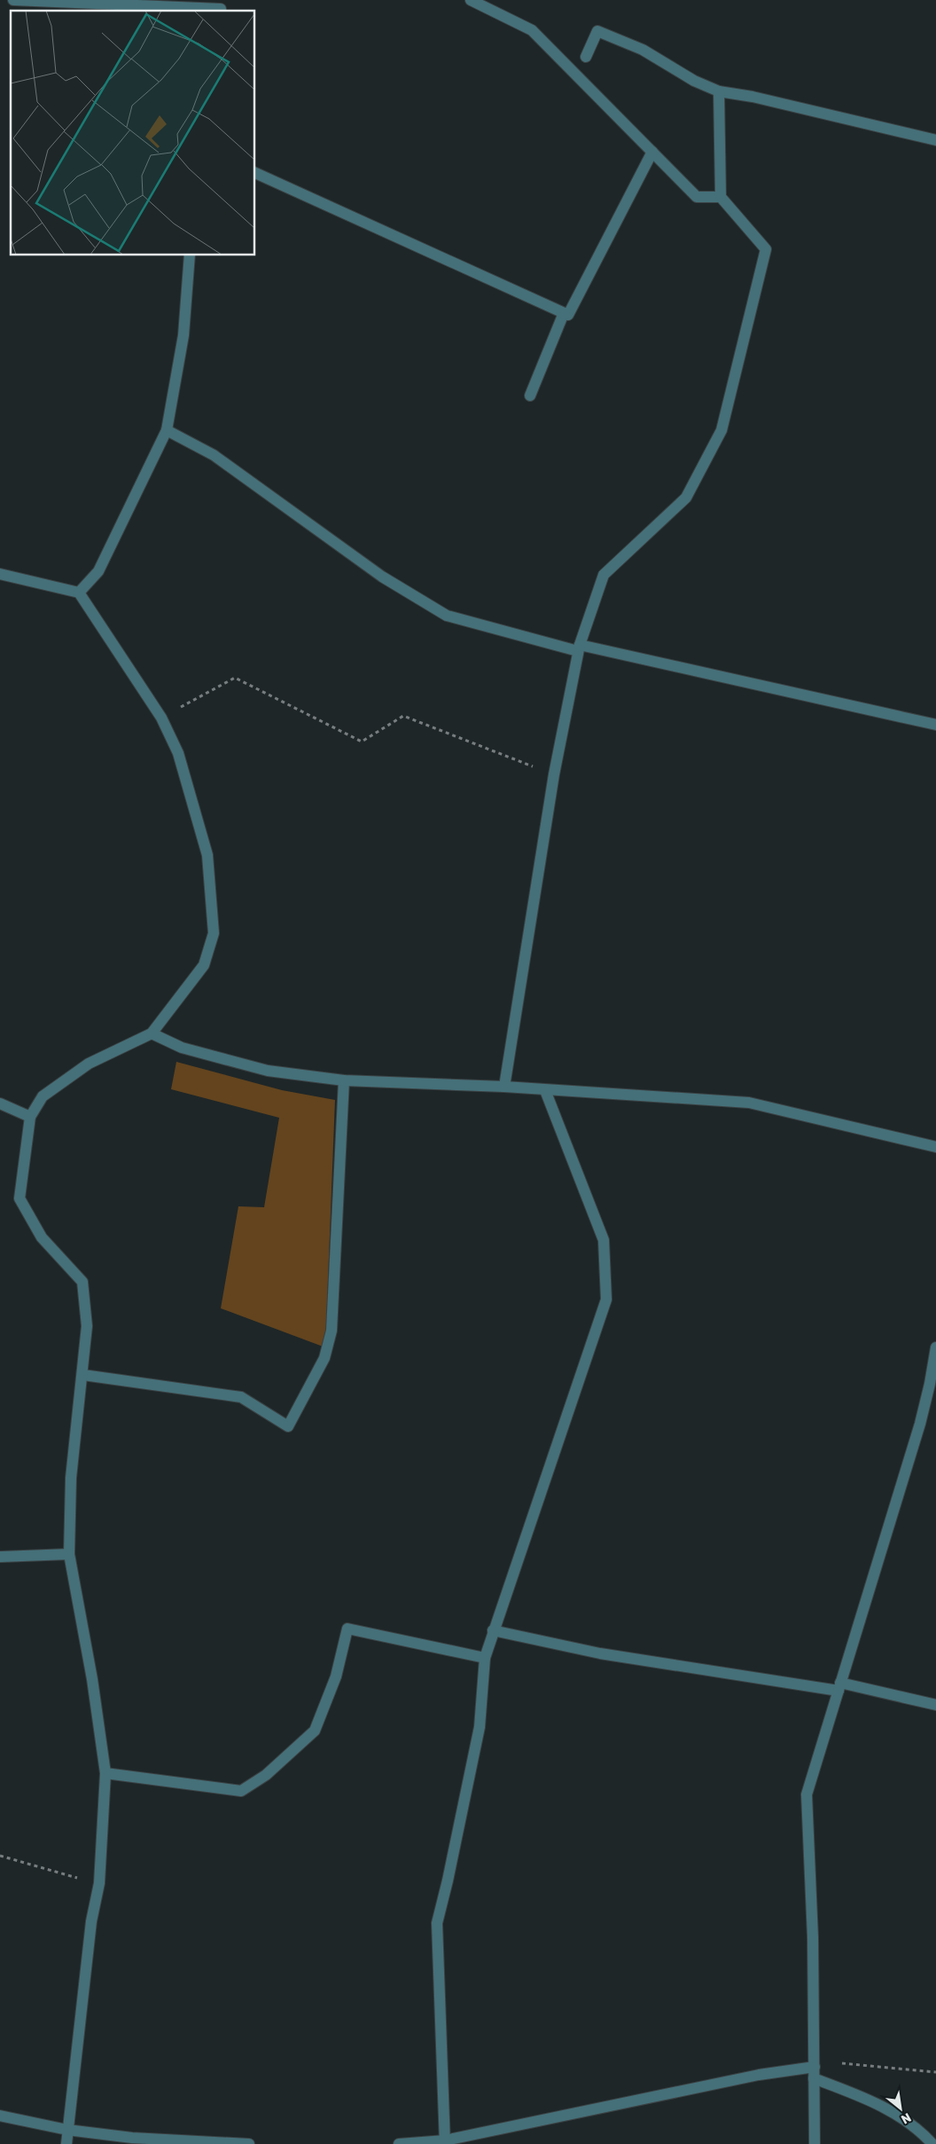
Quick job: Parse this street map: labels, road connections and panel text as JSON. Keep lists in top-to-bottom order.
{
  "north": "bottom right"
}
